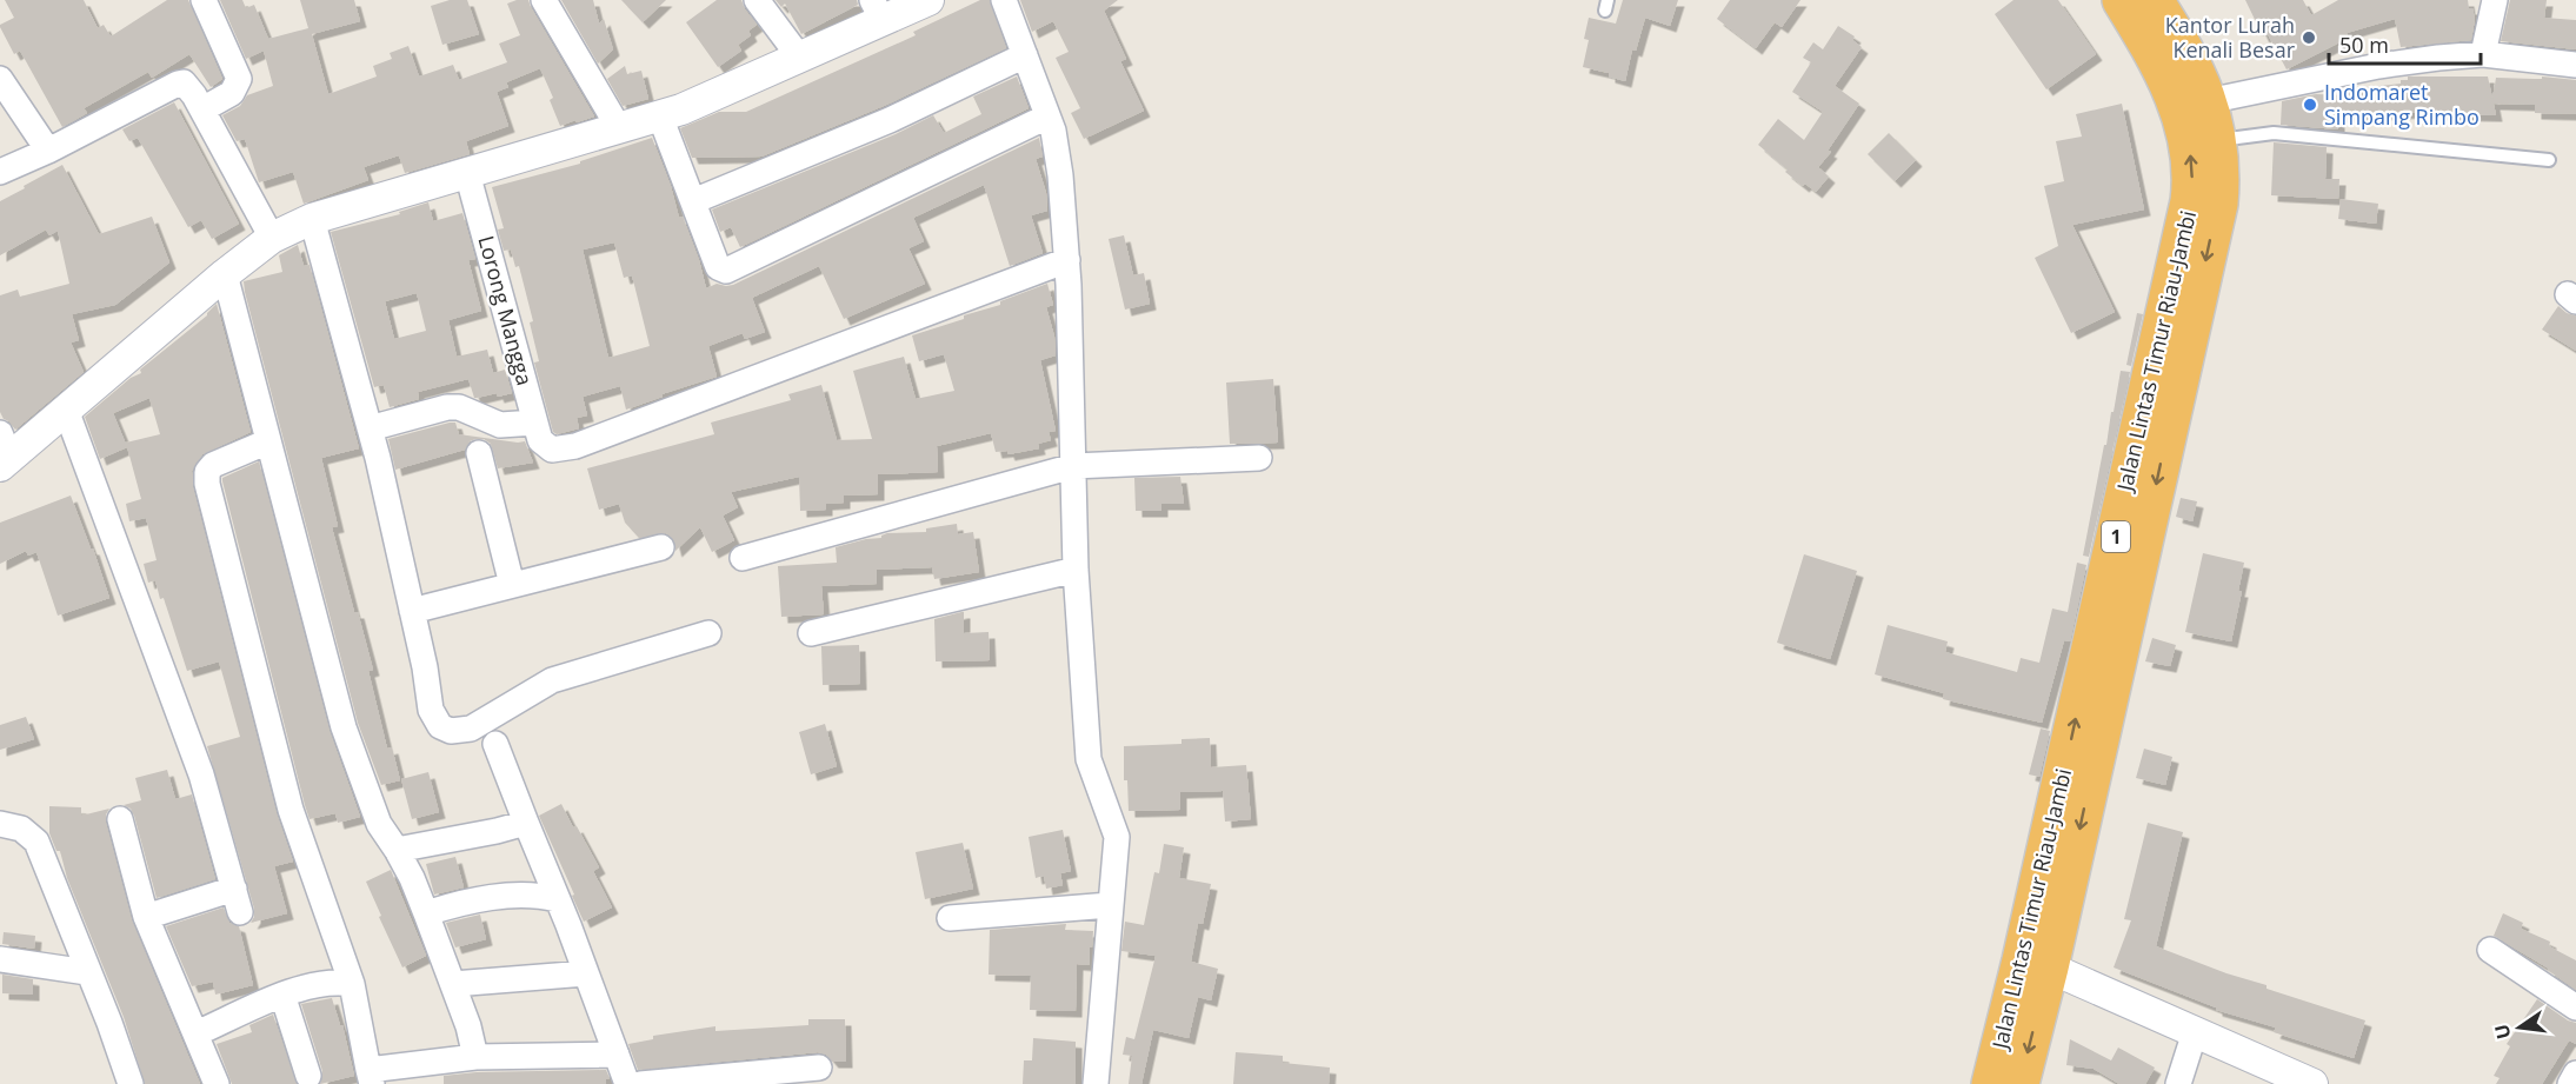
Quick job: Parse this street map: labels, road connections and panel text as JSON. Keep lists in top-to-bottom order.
{
  "streets": {
    "highway": ["Jalan Lintas Timur Riau-Jambi", "1"],
    "street": ["Lorong Mangga"]
  },
  "places": ["Kantor Lurah Kenali Besar", "Indomaret Simpang Rimbo"],
  "scale_bar": "50 m",
  "north": "left"
}
